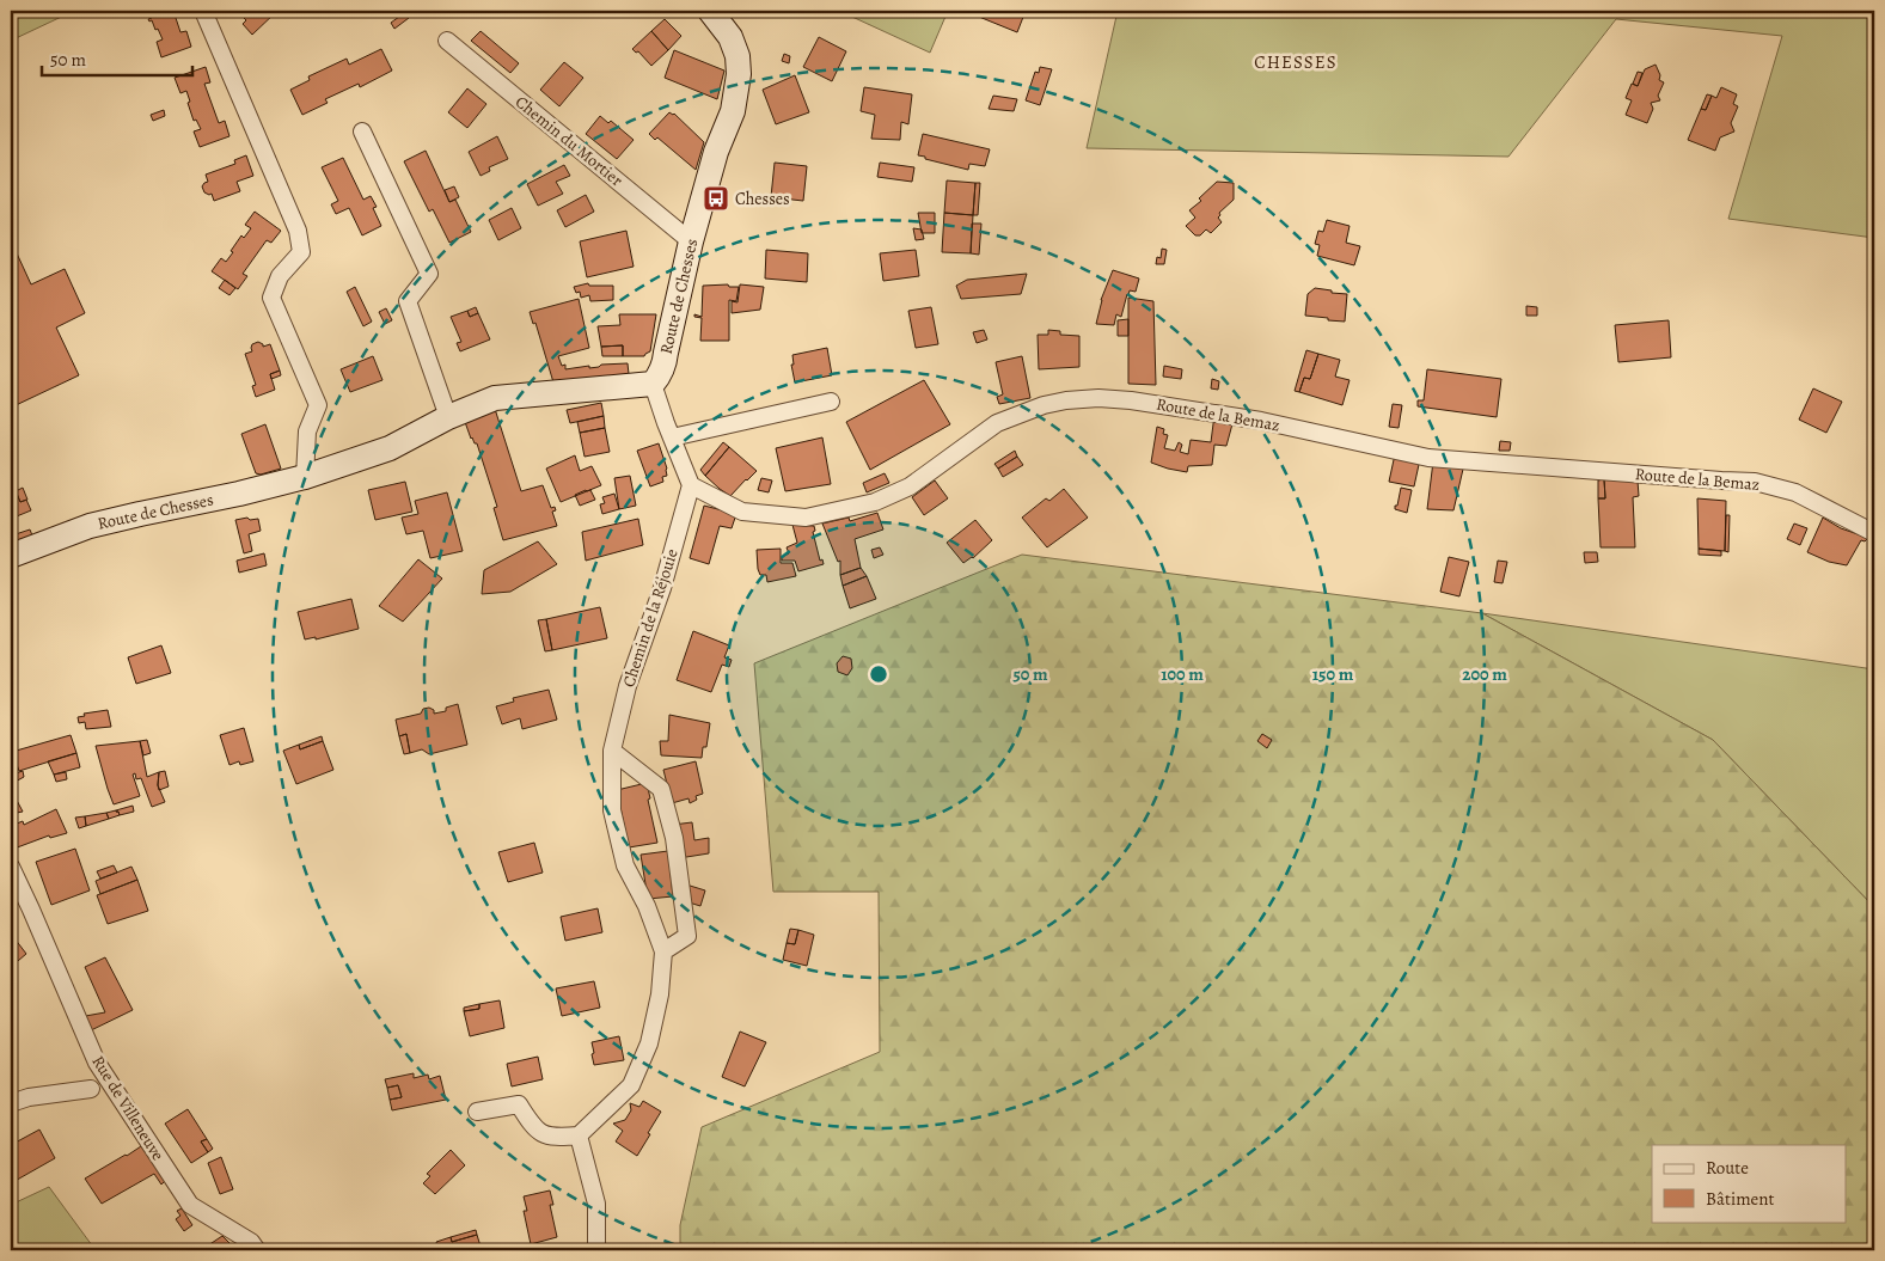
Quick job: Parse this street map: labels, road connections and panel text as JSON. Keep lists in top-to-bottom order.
{
  "streets": {
    "main road": ["Route de Chesses"],
    "street": [
      "Chemin du Mortier",
      "Route de la Bemaz",
      "Chemin de la Réjouie",
      "Rue de Villeneuve"
    ]
  },
  "crossings": [
    ["Chemin du Mortier", "Route de Chesses"],
    ["Route de la Bemaz", "Chemin de la Réjouie"]
  ],
  "districts": ["CHESSES"],
  "places": {
    "bus stop": ["Chesses"]
  },
  "legend": ["Route", "Bâtiment"],
  "scale_bar": "50 m",
  "rings": [
    "50 m",
    "100 m",
    "150 m",
    "200 m"
  ]
}
